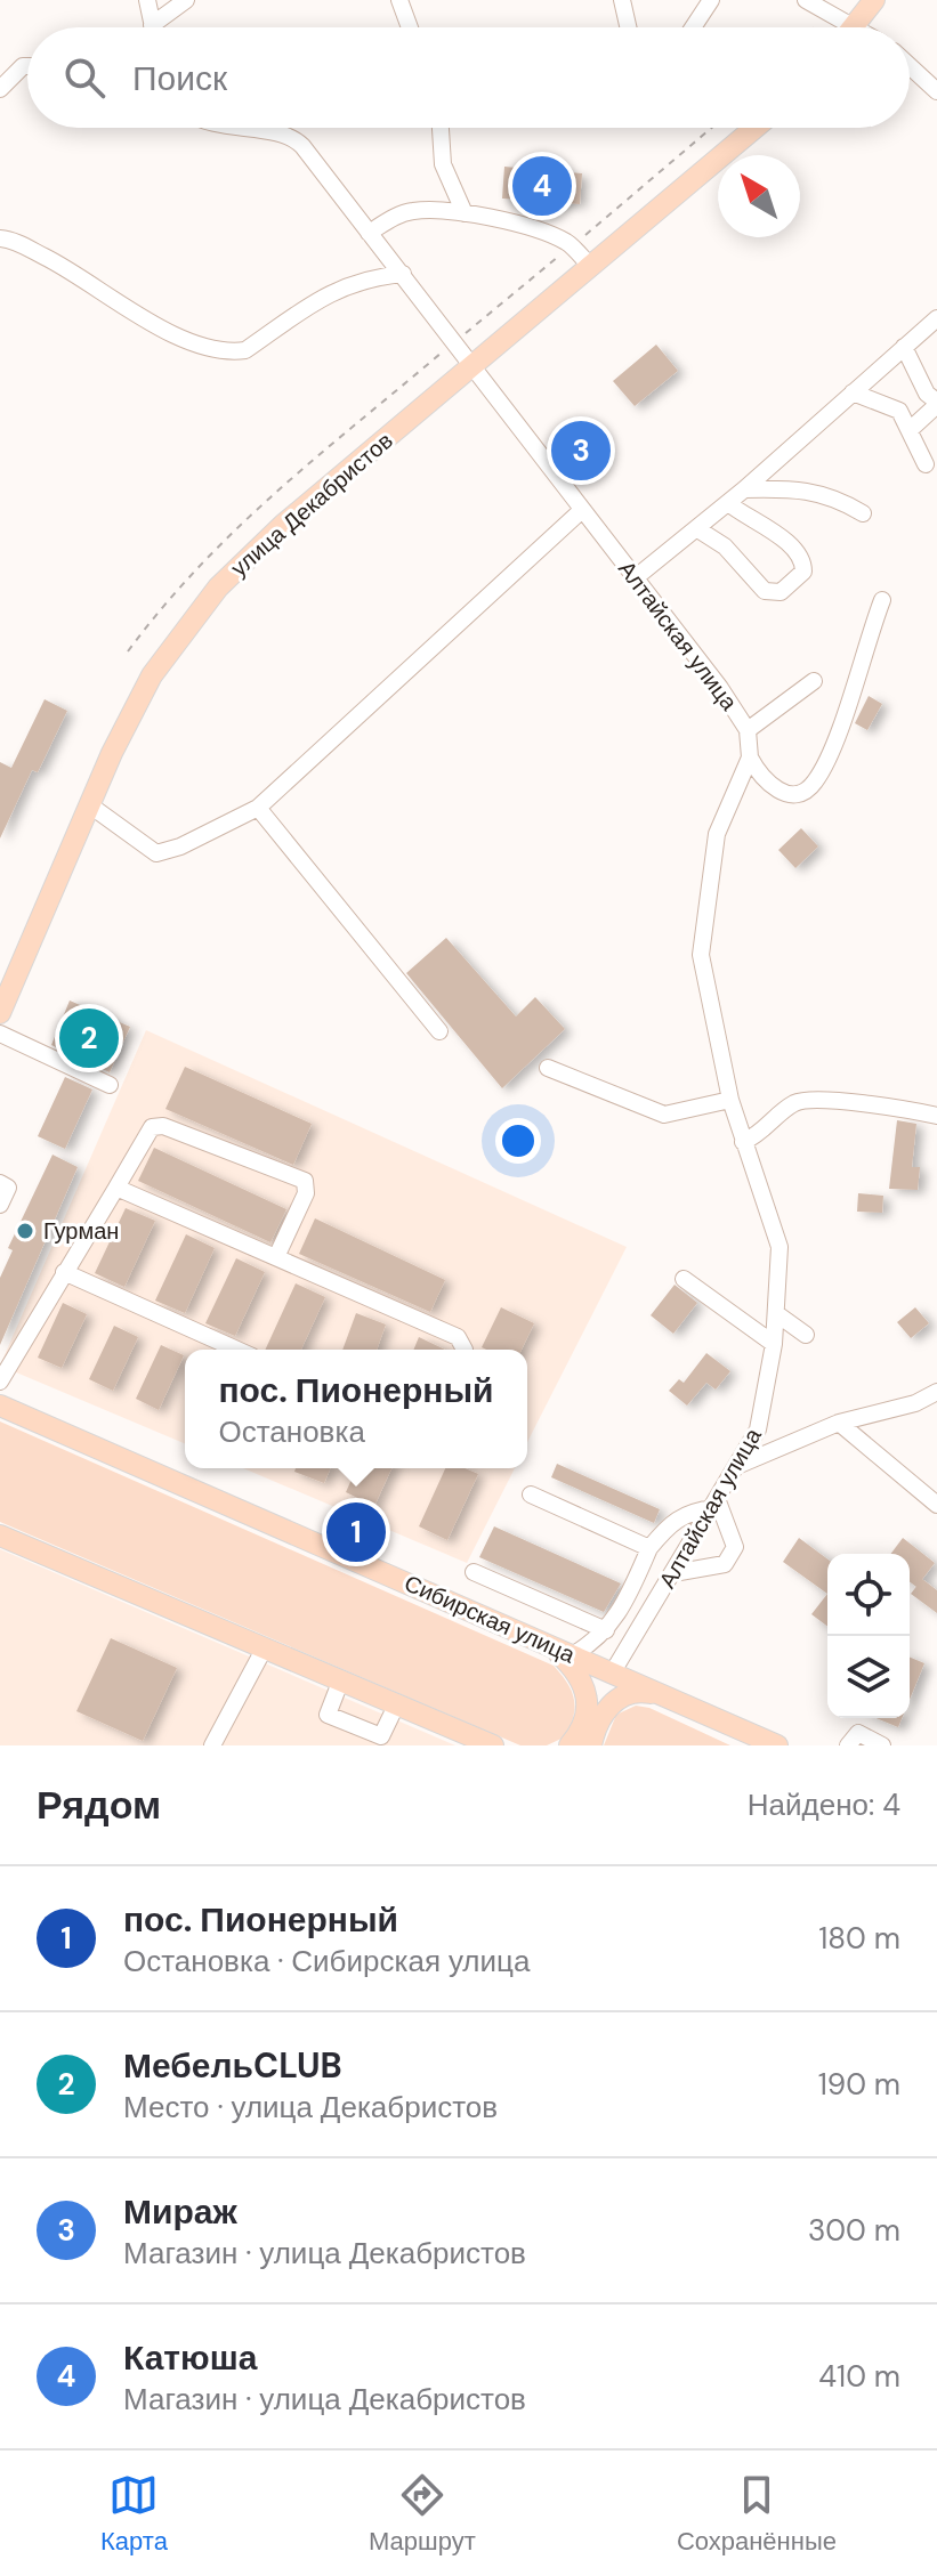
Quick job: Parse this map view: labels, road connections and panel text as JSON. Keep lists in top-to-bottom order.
{
  "streets": {
    "main road": ["улица Декабристов", "Сибирская улица"],
    "street": ["Алтайская улица"]
  },
  "crossings": [
    ["улица Декабристов", "Алтайская улица"],
    ["Алтайская улица", "Сибирская улица"]
  ],
  "places": ["Гурман"],
  "north": "top left",
  "page": {
    "search": "Поиск",
    "pins": [
      "4",
      "3",
      "2",
      "1"
    ],
    "popup": ["пос. Пионерный", "Остановка"],
    "heading": ["Рядом", "Найдено: 4"],
    "list": [
      {
        "mark": "1",
        "name": "пос. Пионерный",
        "note": "Остановка · Сибирская улица",
        "value": "180 m"
      },
      {
        "mark": "2",
        "name": "МебельCLUB",
        "note": "Место · улица Декабристов",
        "value": "190 m"
      },
      {
        "mark": "3",
        "name": "Мираж",
        "note": "Магазин · улица Декабристов",
        "value": "300 m"
      },
      {
        "mark": "4",
        "name": "Катюша",
        "note": "Магазин · улица Декабристов",
        "value": "410 m"
      }
    ],
    "nav": ["Карта", "Маршрут", "Сохранённые"]
  }
}
